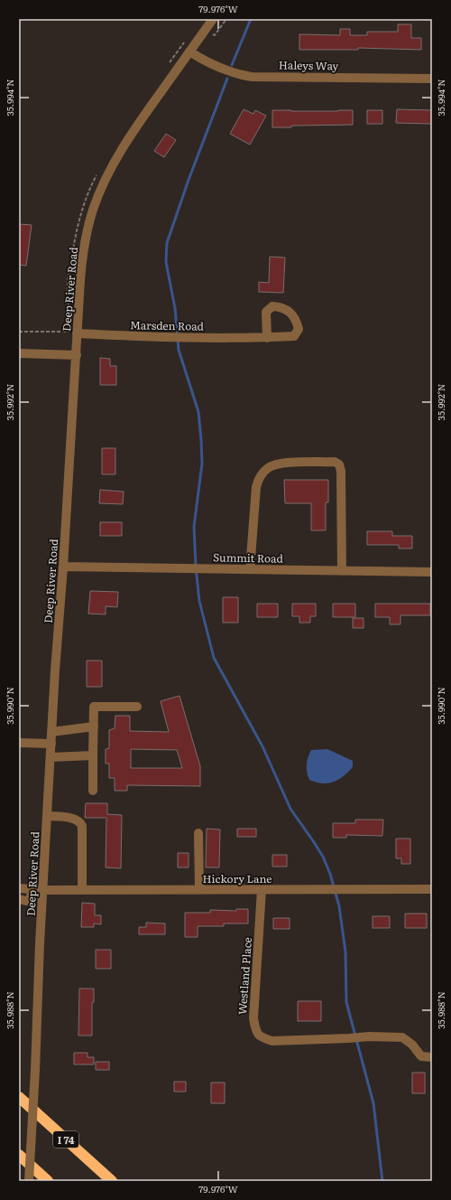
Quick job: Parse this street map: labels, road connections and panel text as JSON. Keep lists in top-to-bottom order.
{
  "streets": {
    "highway": ["I 74"],
    "street": [
      "Haleys Way",
      "Deep River Road",
      "Marsden Road",
      "Summit Road",
      "Hickory Lane",
      "Westland Place"
    ]
  },
  "crossings": [
    ["Haleys Way", "Deep River Road"],
    ["Deep River Road", "Marsden Road"],
    ["Deep River Road", "Summit Road"],
    ["Deep River Road", "Hickory Lane"],
    ["Hickory Lane", "Westland Place"]
  ],
  "coordinates": [
    "79.976°W",
    "35.994°N",
    "35.992°N",
    "35.990°N",
    "35.988°N"
  ]
}
